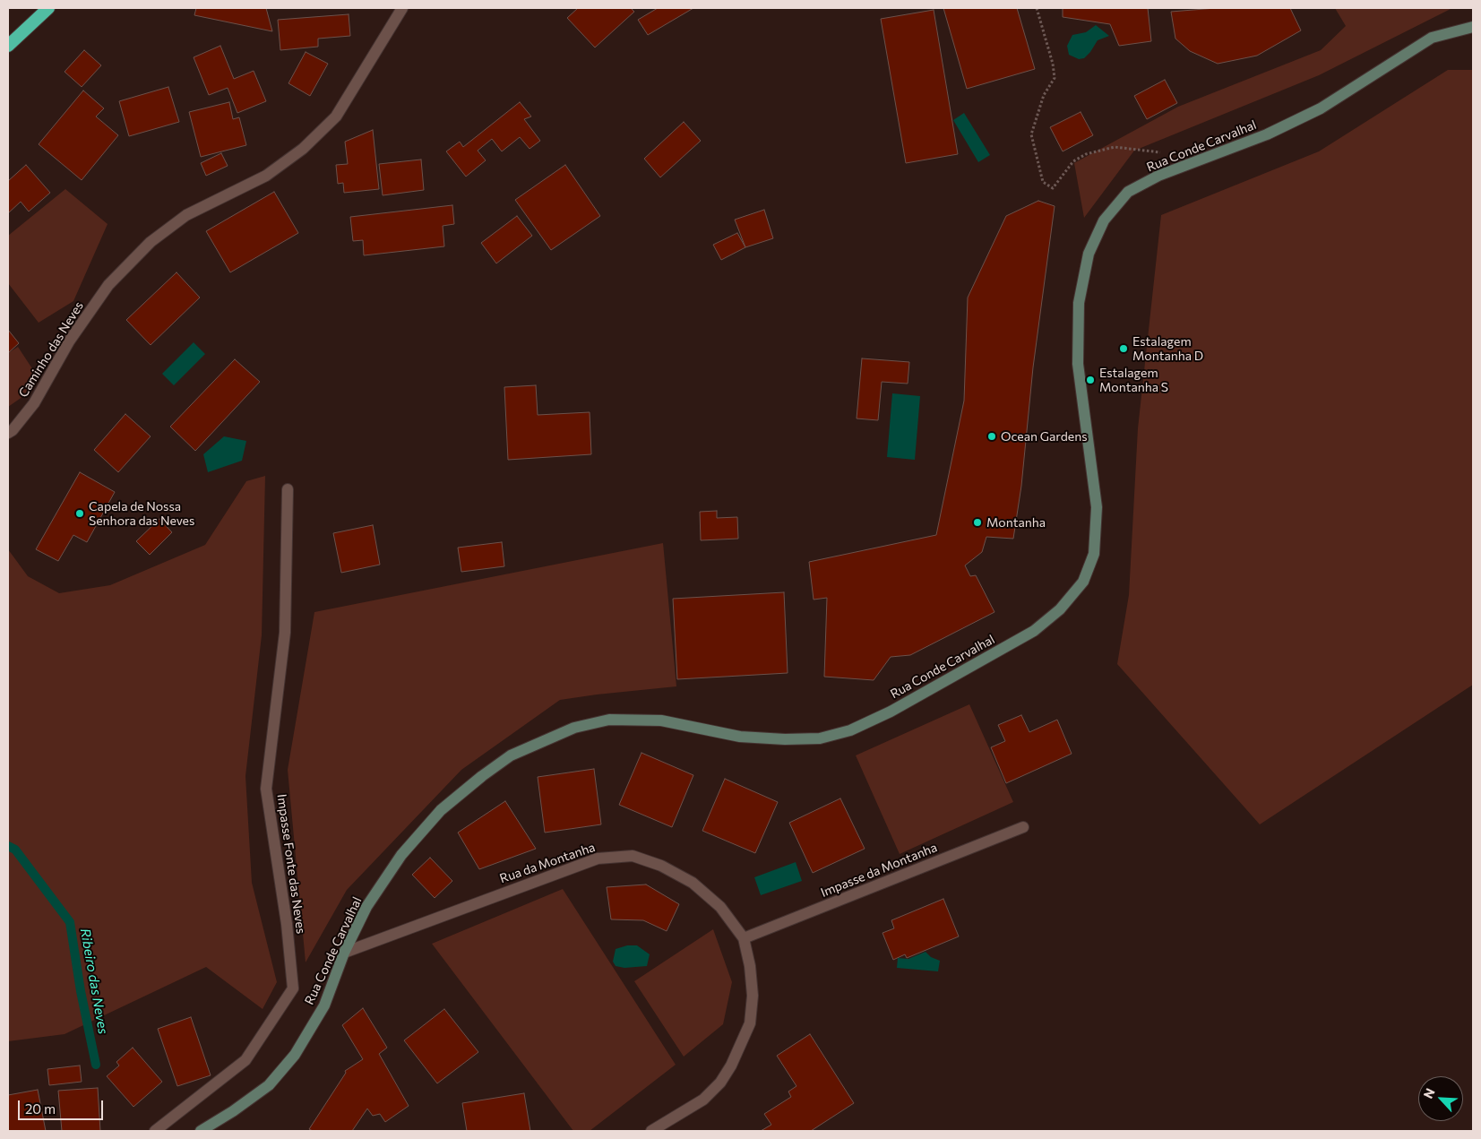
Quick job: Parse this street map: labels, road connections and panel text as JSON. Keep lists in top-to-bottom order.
{
  "streets": {
    "main road": ["Rua Conde Carvalhal"],
    "street": [
      "Caminho das Neves",
      "Rua da Montanha",
      "Impasse Fonte das Neves",
      "Impasse da Montanha"
    ]
  },
  "crossings": [
    ["Rua Conde Carvalhal", "Rua da Montanha"],
    ["Rua da Montanha", "Impasse da Montanha"]
  ],
  "water": ["Ribeiro das Neves"],
  "places": [
    "Estalagem Montanha D",
    "Estalagem Montanha S",
    "Ocean Gardens",
    "Capela de Nossa Senhora das Neves",
    "Montanha"
  ],
  "scale_bar": "20 m",
  "north": "top left"
}
